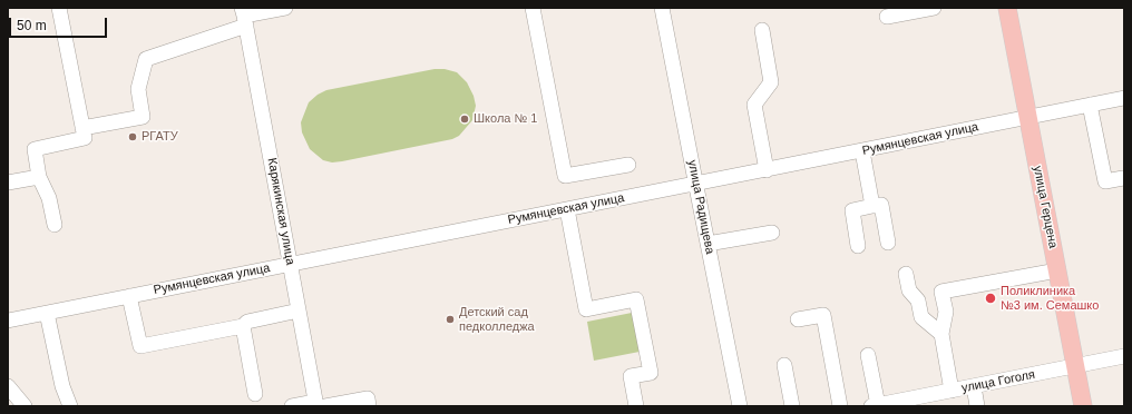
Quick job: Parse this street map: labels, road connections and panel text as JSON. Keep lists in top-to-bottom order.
{
  "streets": {
    "main road": ["улица Герцена"],
    "street": [
      "Румянцевская улица",
      "улица Радищева",
      "Карякинская улица",
      "улица Гоголя"
    ]
  },
  "crossings": [
    ["Румянцевская улица", "улица Радищева"],
    ["Румянцевская улица", "улица Герцена"],
    ["Румянцевская улица", "Карякинская улица"],
    ["улица Герцена", "улица Гоголя"]
  ],
  "places": [
    "Школа № 1",
    "РГАТУ",
    "Поликлиника №3 им. Семашко",
    "Детский сад педколледжа"
  ],
  "scale_bar": "50 m"
}
